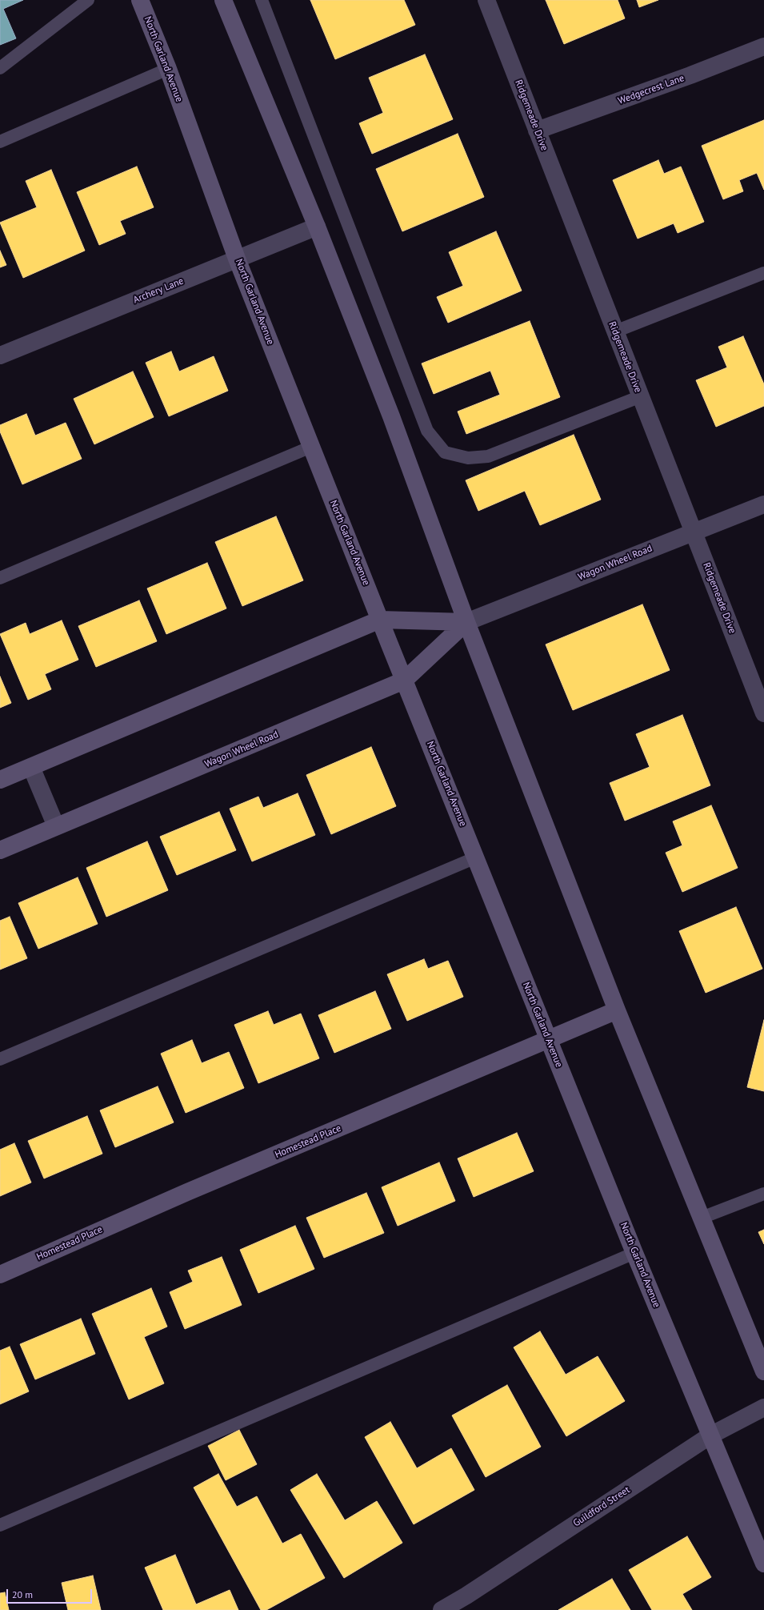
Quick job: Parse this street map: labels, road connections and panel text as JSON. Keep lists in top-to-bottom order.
{
  "streets": {
    "main road": ["North Garland Avenue", "Wagon Wheel Road", "Homestead Place"],
    "street": [
      "Wedgecrest Lane",
      "Ridgemeade Drive",
      "Archery Lane",
      "Guildford Street"
    ]
  },
  "crossings": [
    ["North Garland Avenue", "Archery Lane"],
    ["North Garland Avenue", "Wagon Wheel Road"],
    ["North Garland Avenue", "Homestead Place"],
    ["North Garland Avenue", "Guildford Street"],
    ["Wedgecrest Lane", "Ridgemeade Drive"],
    ["Ridgemeade Drive", "Wagon Wheel Road"]
  ],
  "scale_bar": "20 m"
}
